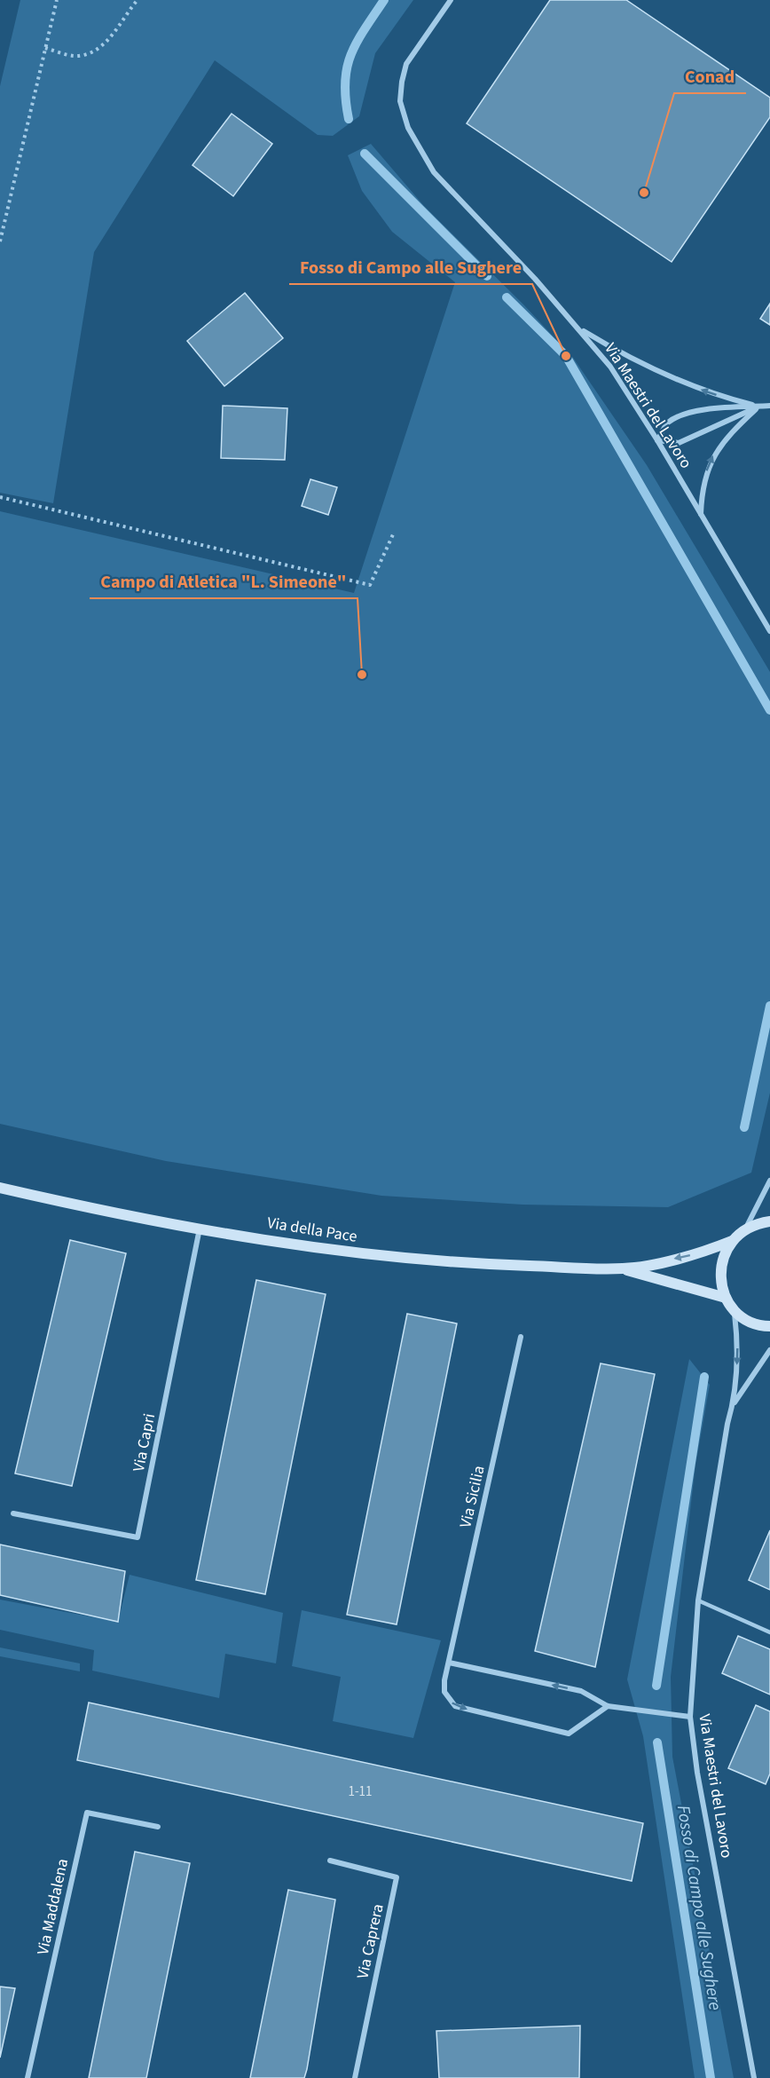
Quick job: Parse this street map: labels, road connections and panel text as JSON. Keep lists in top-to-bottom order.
{
  "streets": {
    "street": [
      "Via Maestri del Lavoro",
      "Via della Pace",
      "Via Capri",
      "Via Sicilia",
      "Via Maddalena",
      "Via Caprera"
    ]
  },
  "crossings": [
    ["Via della Pace", "Via Capri"]
  ],
  "water": ["Fosso di Campo alle Sughere"],
  "places": ["Conad", "Fosso di Campo alle Sughere", "Campo di Atletica \"L. Simeone\""],
  "house_numbers": ["1-11"]
}
